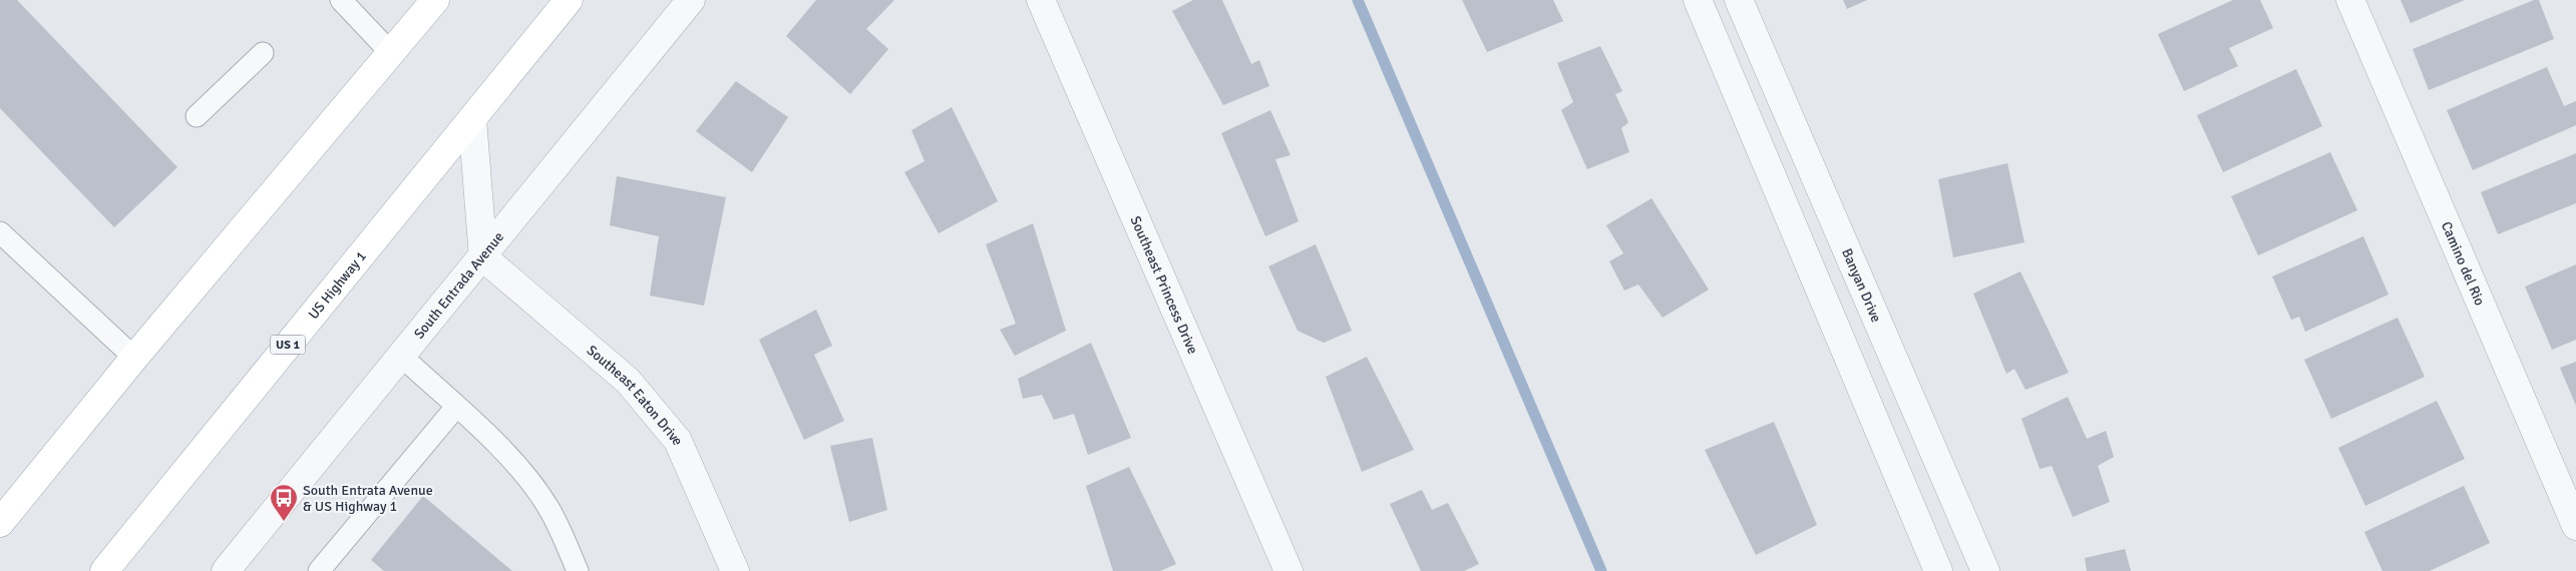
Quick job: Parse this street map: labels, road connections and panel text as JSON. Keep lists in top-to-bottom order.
{
  "streets": {
    "main road": ["US Highway 1", "US 1"],
    "street": [
      "Camino del Rio",
      "Southeast Princess Drive",
      "Banyan Drive",
      "South Entrada Avenue",
      "Southeast Eaton Drive"
    ]
  },
  "crossings": [
    ["South Entrada Avenue", "Southeast Eaton Drive"]
  ],
  "places": {
    "bus stop": ["South Entrata Avenue & US Highway 1"]
  }
}
